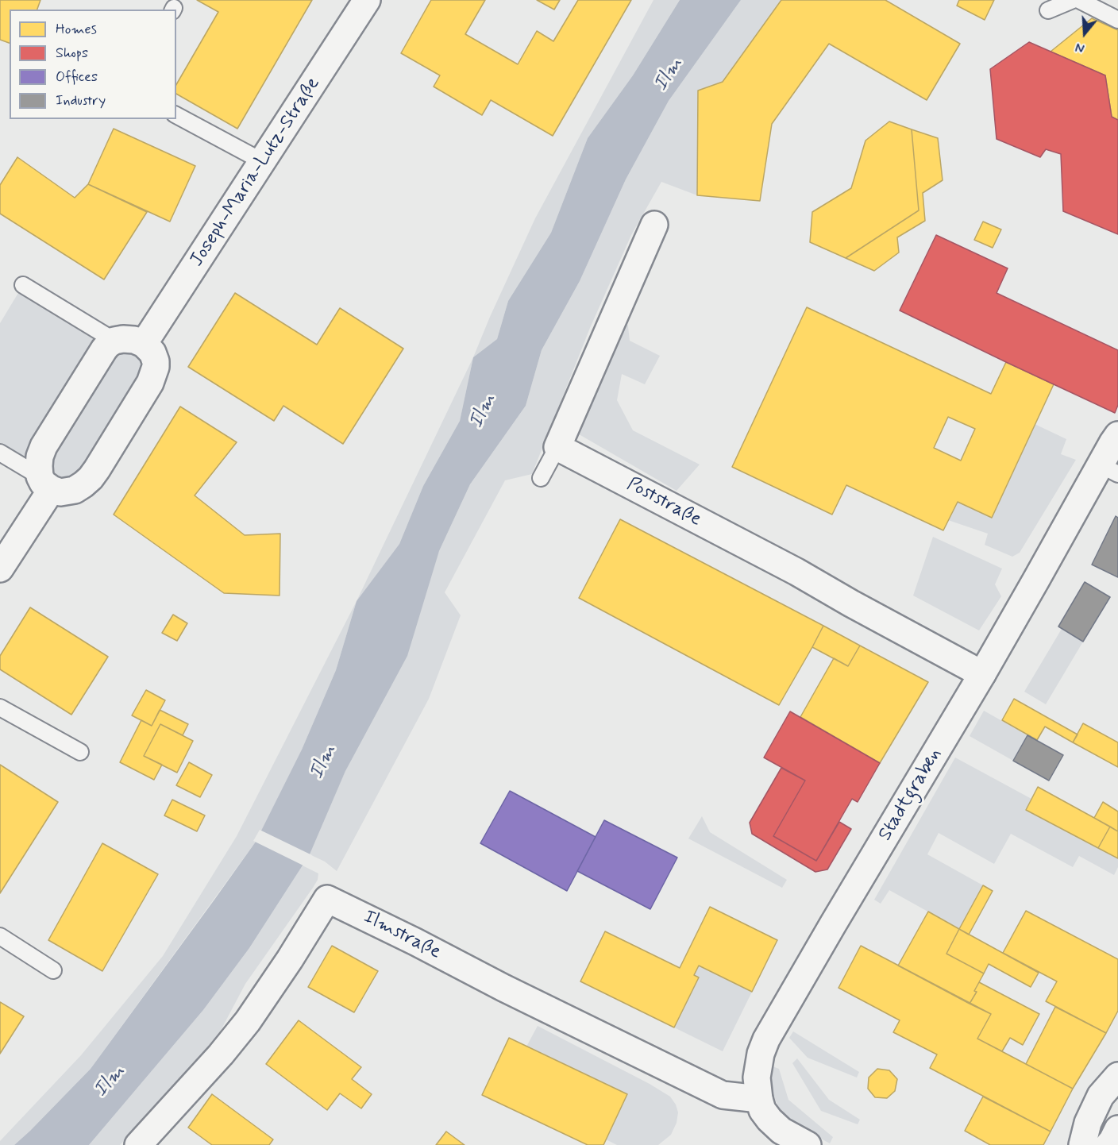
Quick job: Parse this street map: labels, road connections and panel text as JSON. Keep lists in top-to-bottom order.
{
  "streets": {
    "street": [
      "Joseph-Maria-Lutz-Straße",
      "Poststraße",
      "Stadtgraben",
      "Ilmstraße"
    ]
  },
  "crossings": [
    ["Poststraße", "Stadtgraben"],
    ["Stadtgraben", "Ilmstraße"]
  ],
  "water": ["Ilm"],
  "legend": [
    "Homes",
    "Shops",
    "Offices",
    "Industry"
  ],
  "north": "bottom"
}
